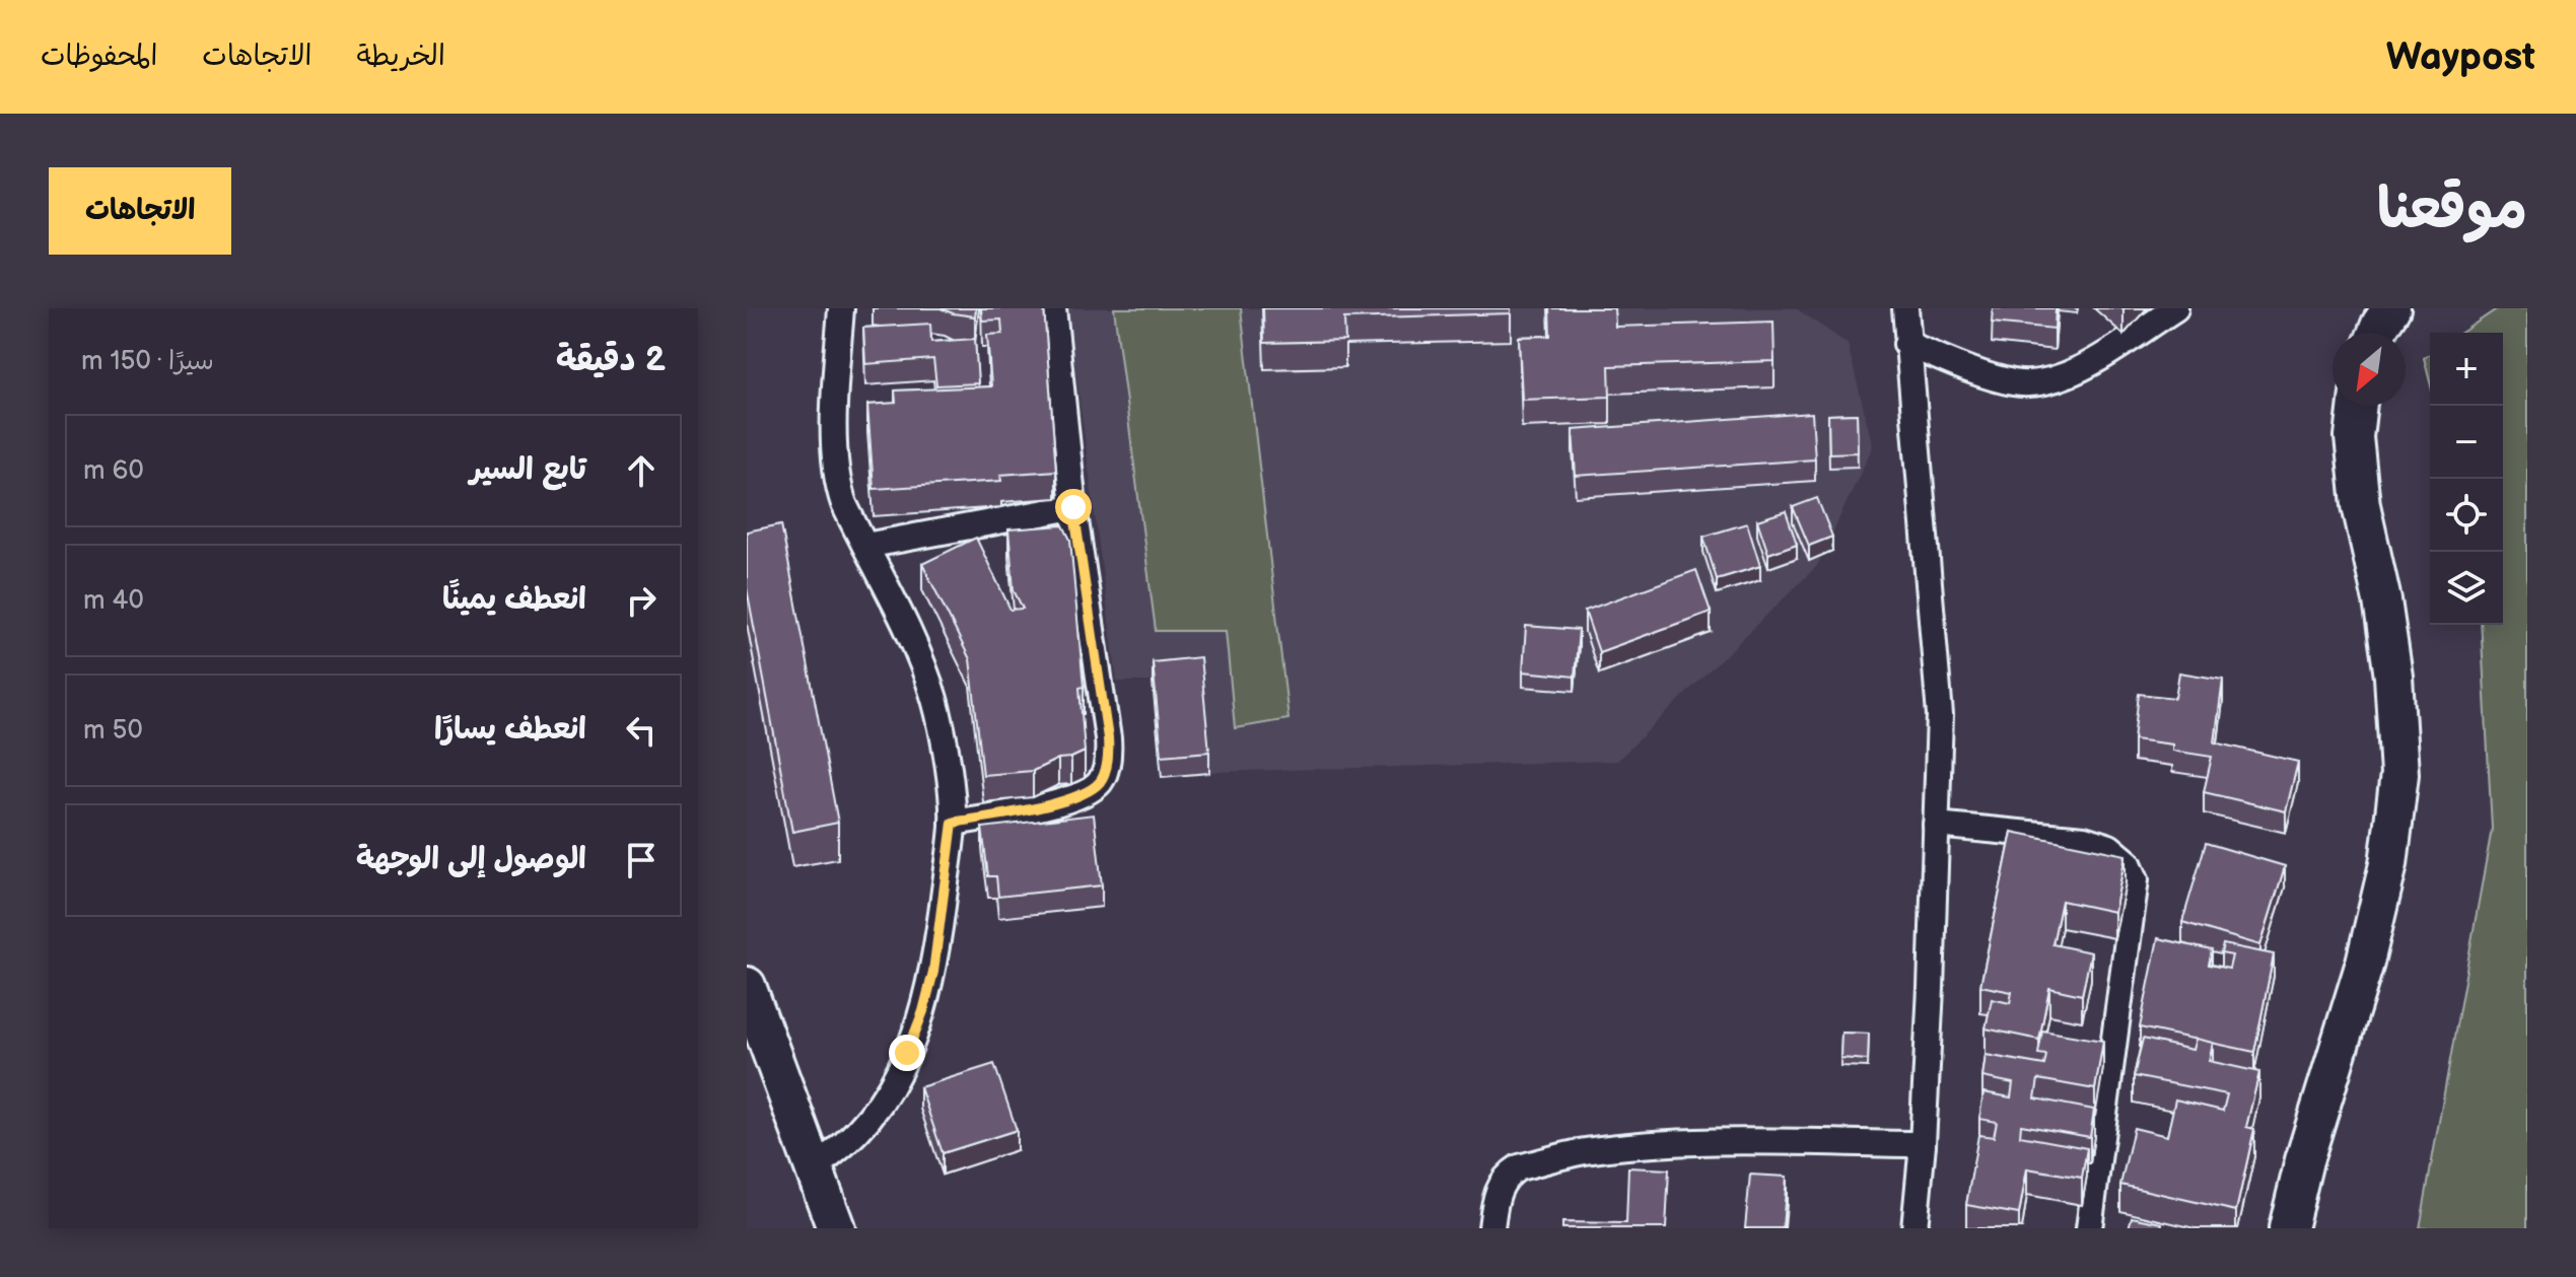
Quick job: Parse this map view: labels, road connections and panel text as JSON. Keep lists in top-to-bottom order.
{
  "north": "bottom left",
  "page": {
    "header": "Waypost",
    "nav": ["الخريطة", "الاتجاهات", "المحفوظات"],
    "title": "موقعنا",
    "buttons": "الاتجاهات",
    "heading": ["2 دقيقة", "سيرًا · 150 m"],
    "map_buttons": ["+", "−"],
    "list": [
      ["تابع السير", "60 m"],
      ["انعطف يمينًا", "40 m"],
      ["انعطف يسارًا", "50 m"],
      "الوصول إلى الوجهة"
    ]
  }
}
